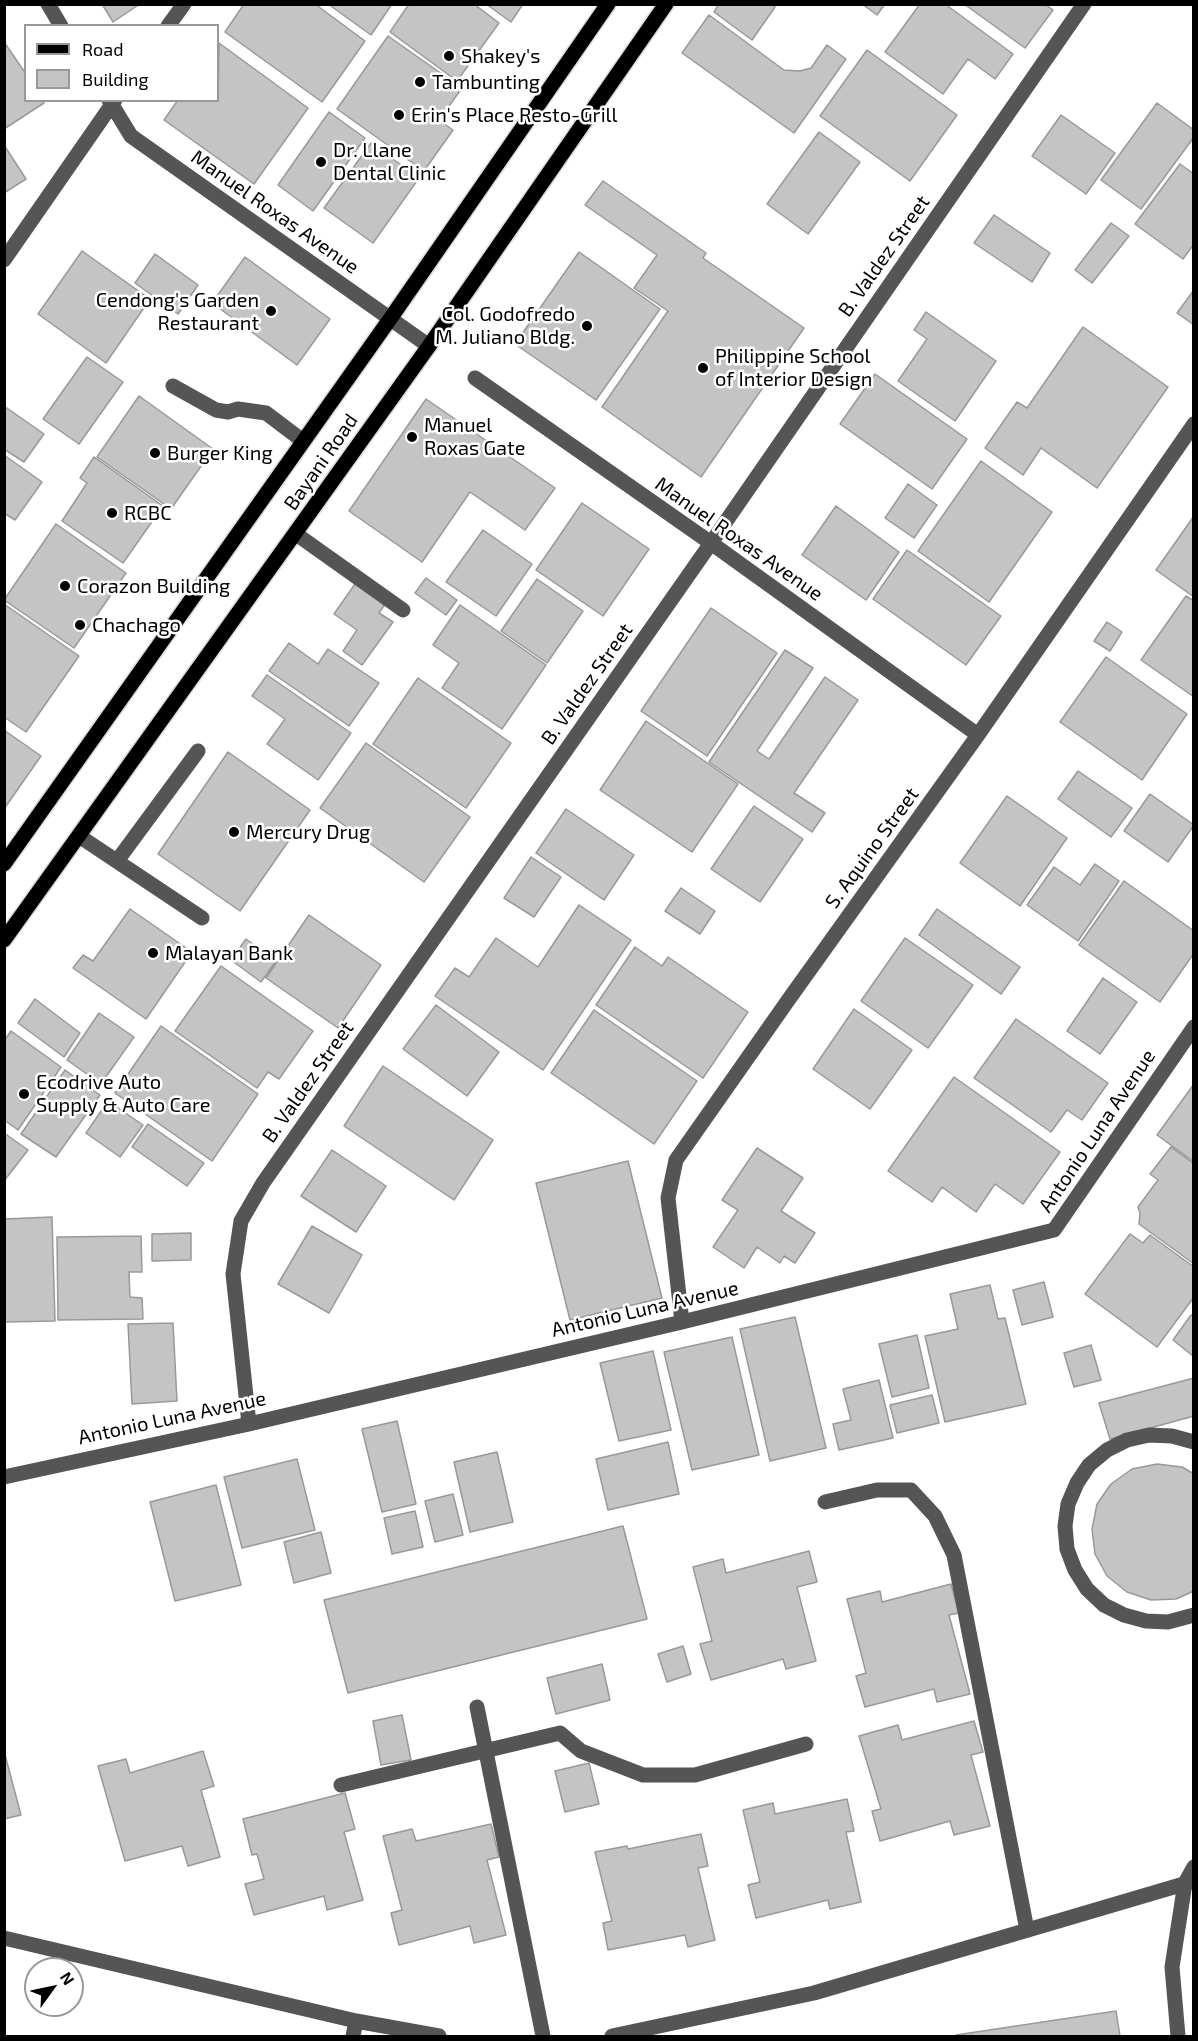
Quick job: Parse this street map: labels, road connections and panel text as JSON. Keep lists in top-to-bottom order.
{
  "streets": {
    "main road": ["Bayani Road"],
    "street": [
      "Manuel Roxas Avenue",
      "B. Valdez Street",
      "S. Aquino Street",
      "Antonio Luna Avenue"
    ]
  },
  "crossings": [
    ["Manuel Roxas Avenue", "B. Valdez Street"],
    ["Manuel Roxas Avenue", "Bayani Road"],
    ["Manuel Roxas Avenue", "S. Aquino Street"],
    ["B. Valdez Street", "Antonio Luna Avenue"],
    ["S. Aquino Street", "Antonio Luna Avenue"]
  ],
  "places": [
    "Shakey's",
    "Tambunting",
    "Erin's Place Resto-Grill",
    "Dr. Llane Dental Clinic",
    "Cendong's Garden Restaurant",
    "Col. Godofredo M. Juliano Bldg.",
    "Philippine School of Interior Design",
    "Manuel Roxas Gate",
    "Burger King",
    "RCBC",
    "Corazon Building",
    "Chachago",
    "Mercury Drug",
    "Malayan Bank",
    "Ecodrive Auto Supply & Auto Care"
  ],
  "legend": ["Road", "Building"],
  "north": "top right"
}
